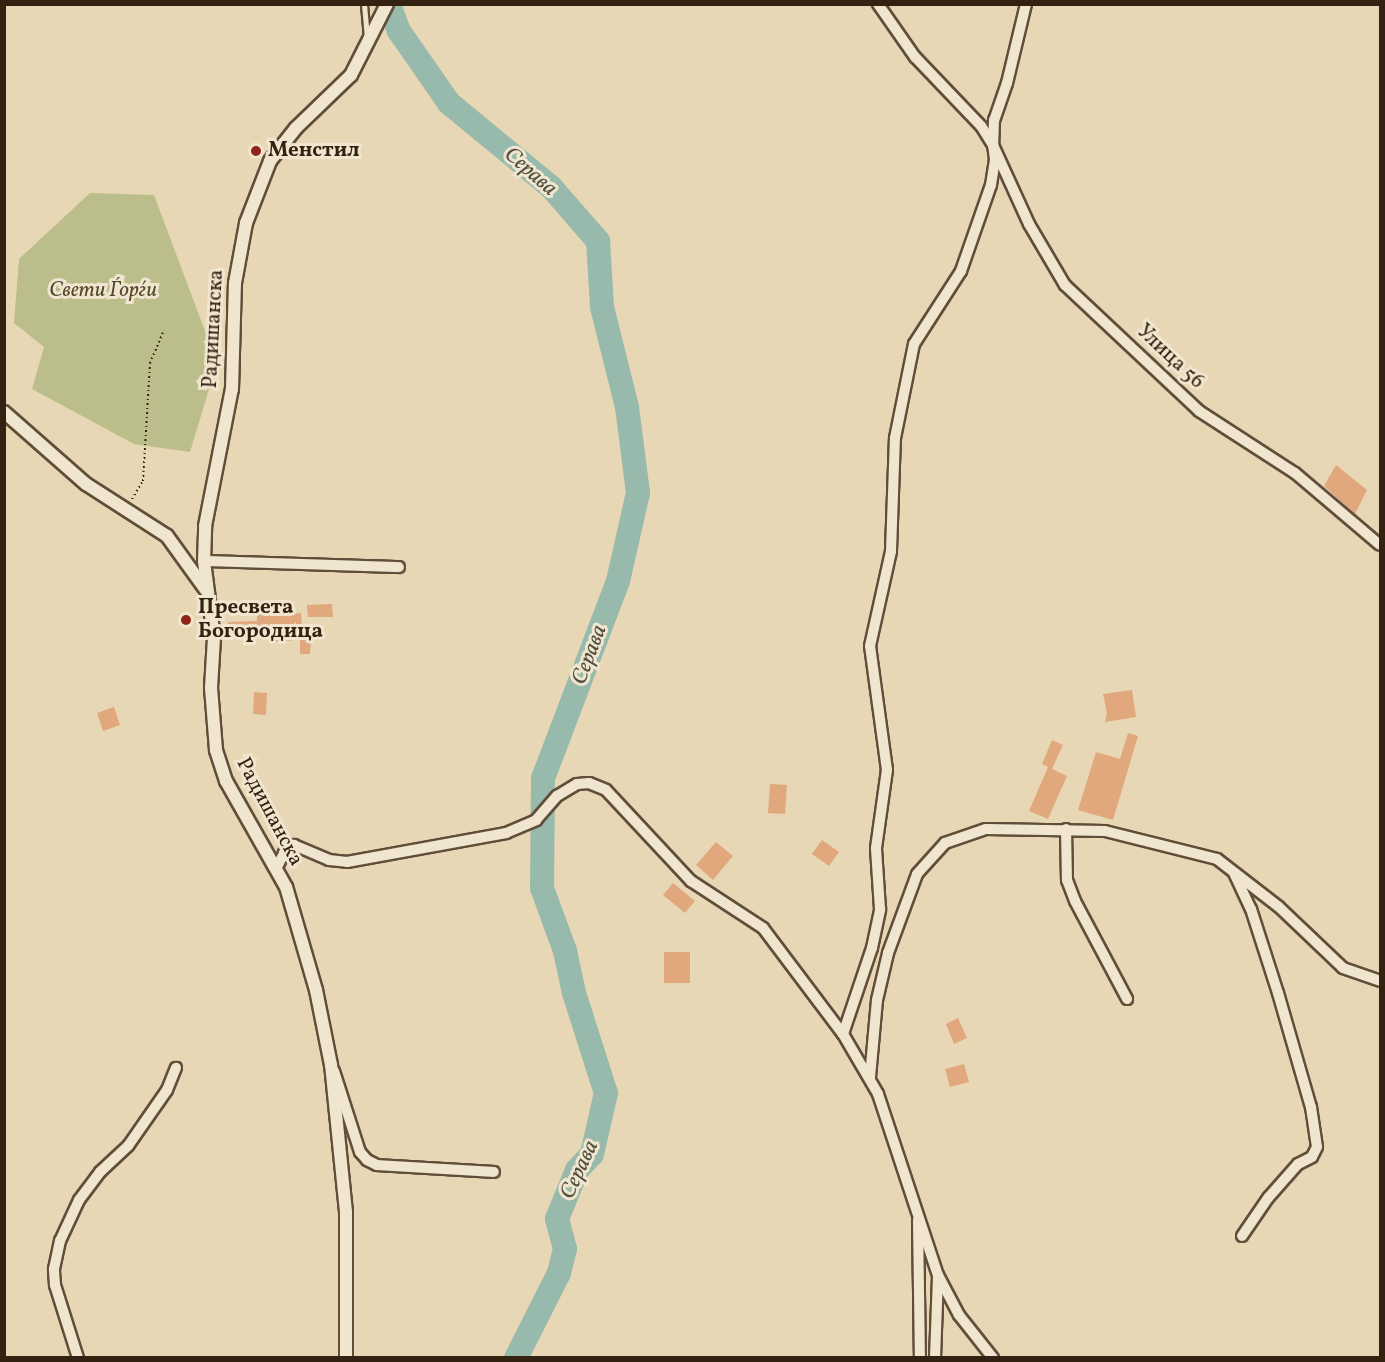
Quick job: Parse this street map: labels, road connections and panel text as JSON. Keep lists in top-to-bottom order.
{
  "streets": {
    "street": ["Радишанска", "Улица 56"]
  },
  "water": ["Серава"],
  "parks": ["Свети Ѓорѓи"],
  "places": ["Менстил", "Пресвета Богородица"]
}
